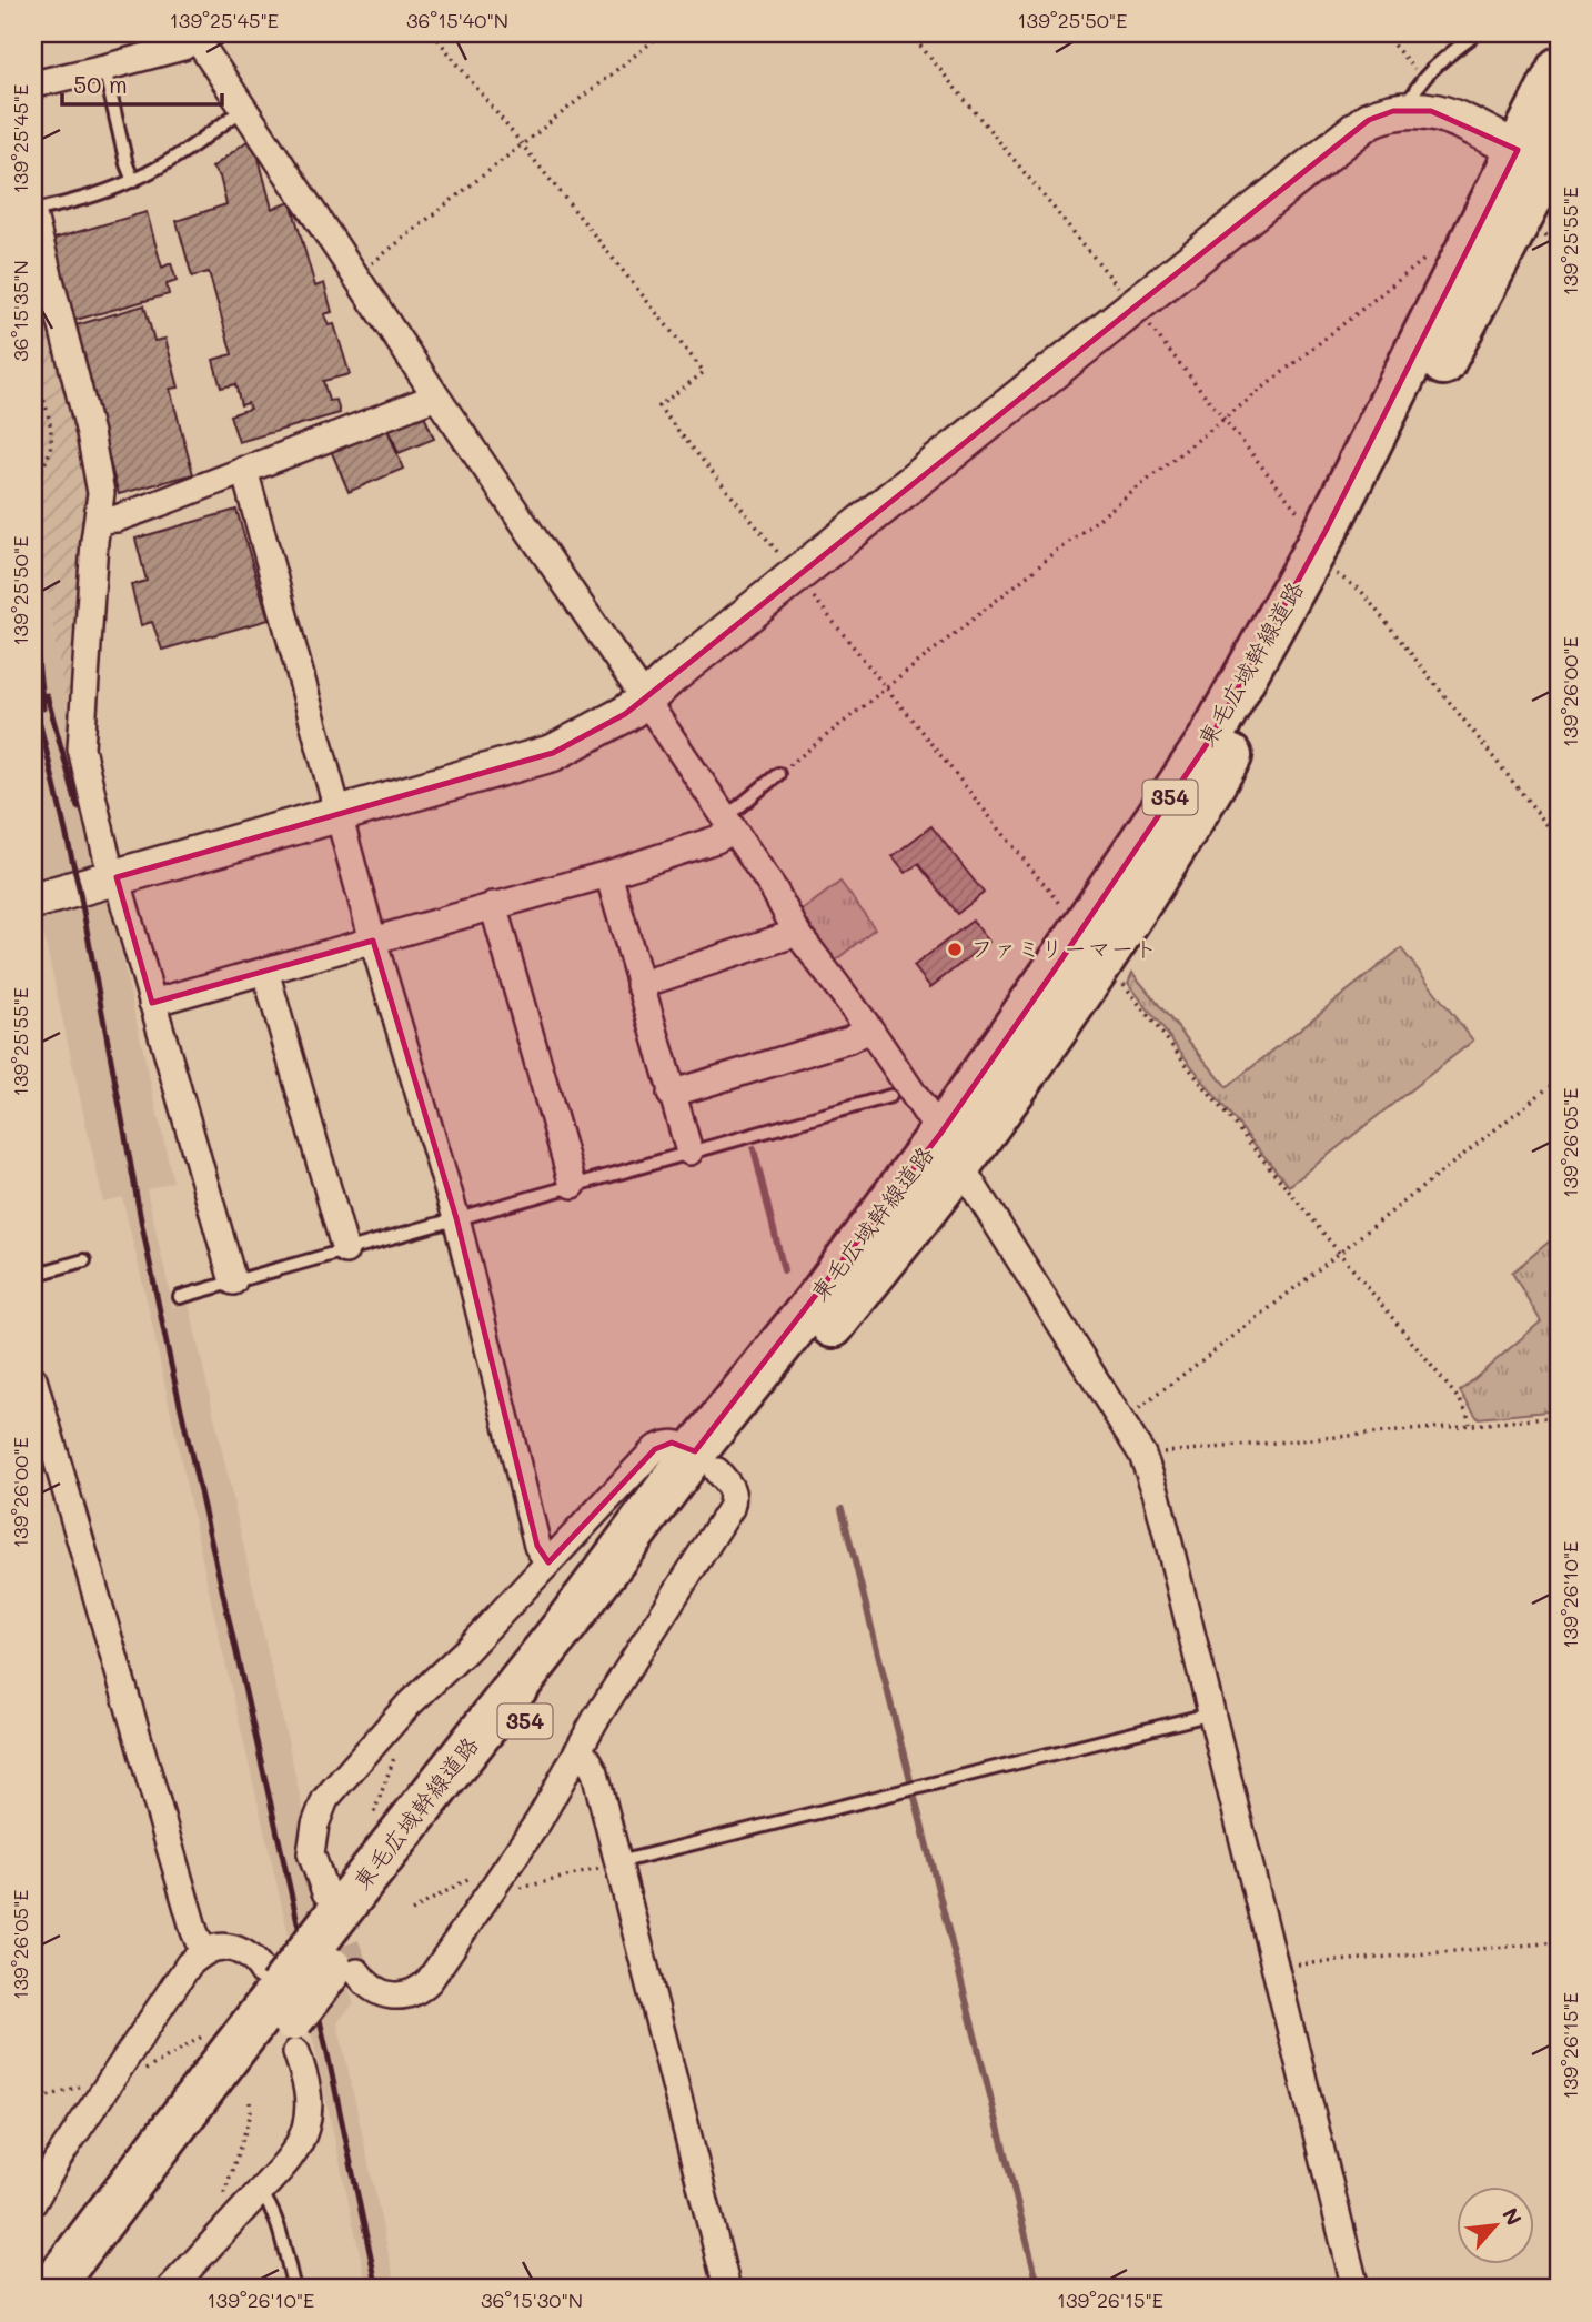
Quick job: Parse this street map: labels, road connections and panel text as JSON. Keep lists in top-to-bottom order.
{
  "streets": {
    "highway": ["東毛広域幹線道路", "354"]
  },
  "places": ["ファミリーマート"],
  "scale_bar": "50 m",
  "north": "top right",
  "coordinates": [
    "139°25'45\"E",
    "36°15'40\"N",
    "139°25'50\"E",
    "139°25'55\"E",
    "36°15'35\"N",
    "139°26'00\"E",
    "139°26'05\"E",
    "139°26'10\"E",
    "139°26'15\"E",
    "36°15'30\"N"
  ]
}
